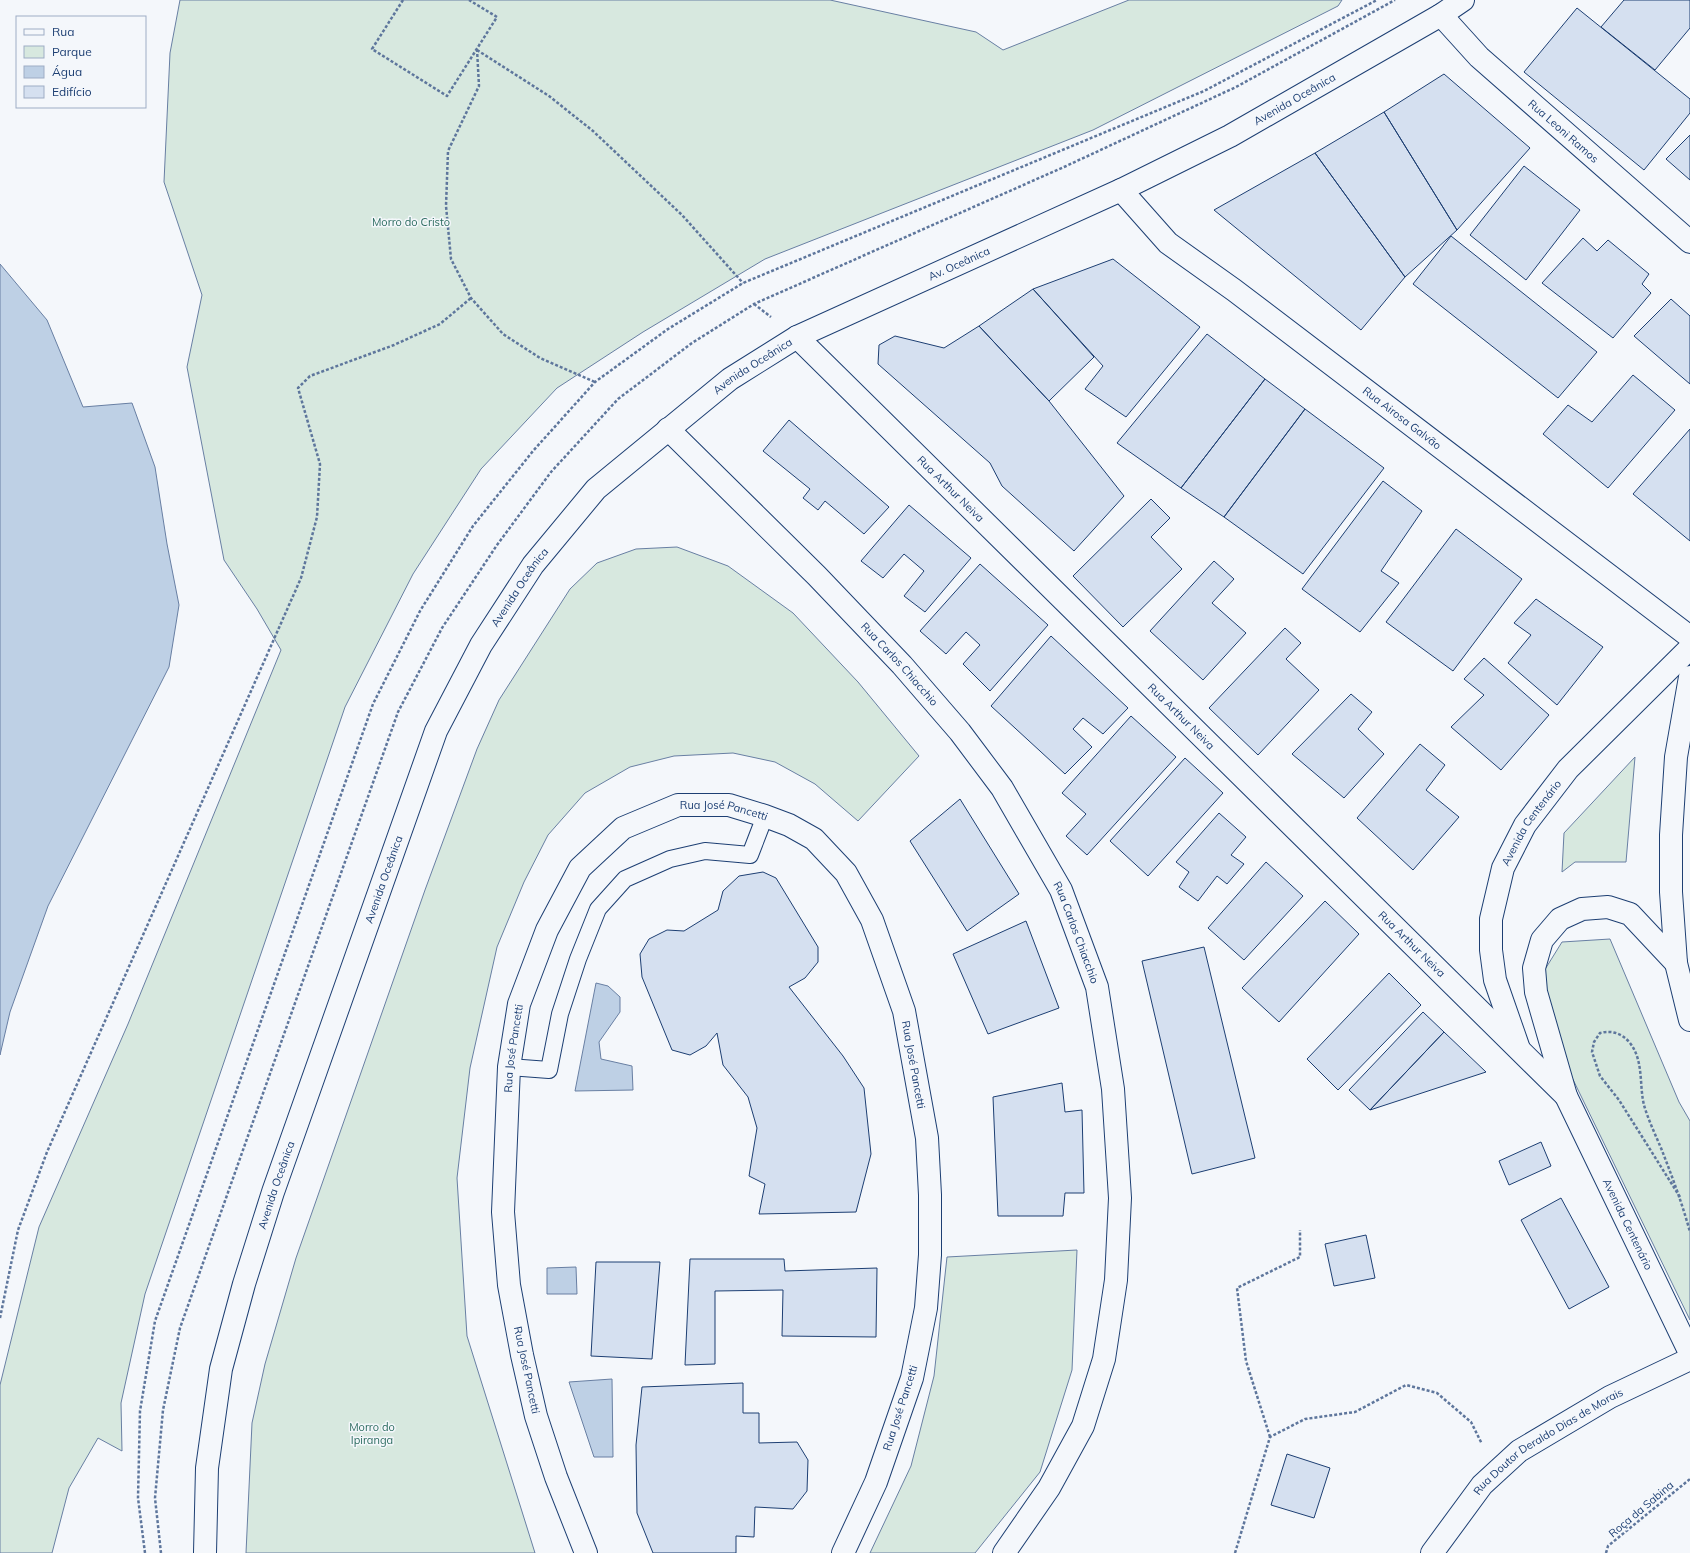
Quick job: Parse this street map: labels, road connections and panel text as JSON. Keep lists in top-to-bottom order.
{
  "streets": {
    "street": [
      "Avenida Oceânica",
      "Rua Leoni Ramos",
      "Av. Oceânica",
      "Rua Airosa Galvão",
      "Rua Arthur Neiva",
      "Rua Carlos Chiacchio",
      "Rua José Pancetti",
      "Avenida Centenário",
      "Rua Doutor Deraldo Dias de Morais"
    ],
    "path": ["Roça da Sabina"]
  },
  "crossings": [
    ["Avenida Oceânica", "Rua Leoni Ramos"],
    ["Avenida Oceânica", "Av. Oceânica"],
    ["Avenida Oceânica", "Rua Airosa Galvão"],
    ["Avenida Oceânica", "Rua Arthur Neiva"],
    ["Avenida Oceânica", "Rua Carlos Chiacchio"],
    ["Av. Oceânica", "Rua Airosa Galvão"],
    ["Av. Oceânica", "Rua Arthur Neiva"],
    ["Rua Arthur Neiva", "Avenida Centenário"]
  ],
  "parks": ["Morro do Cristo", "Morro do Ipiranga"],
  "legend": [
    "Rua",
    "Parque",
    "Água",
    "Edifício"
  ]
}
